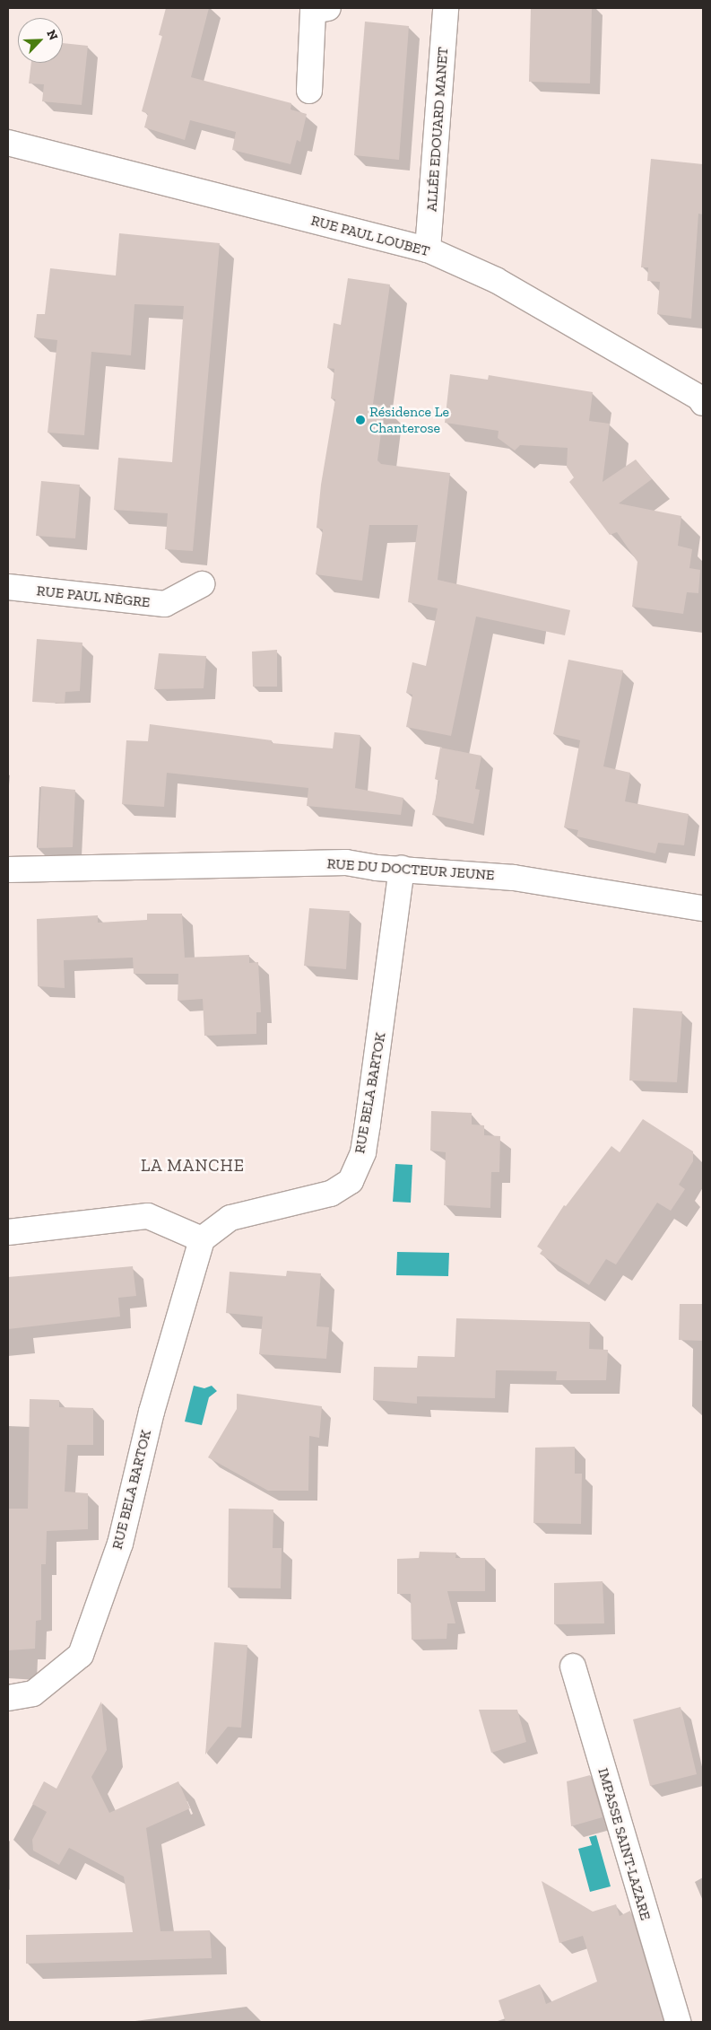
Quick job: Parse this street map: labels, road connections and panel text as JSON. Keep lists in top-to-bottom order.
{
  "streets": {
    "street": [
      "ALLÉE EDOUARD MANET",
      "RUE PAUL LOUBET",
      "RUE PAUL NÈGRE",
      "RUE DU DOCTEUR JEUNE",
      "RUE BELA BARTOK",
      "IMPASSE SAINT-LAZARE"
    ]
  },
  "crossings": [
    ["ALLÉE EDOUARD MANET", "RUE PAUL LOUBET"],
    ["RUE DU DOCTEUR JEUNE", "RUE BELA BARTOK"]
  ],
  "districts": ["LA MANCHE"],
  "places": ["Résidence Le Chanterose"],
  "north": "top right"
}
